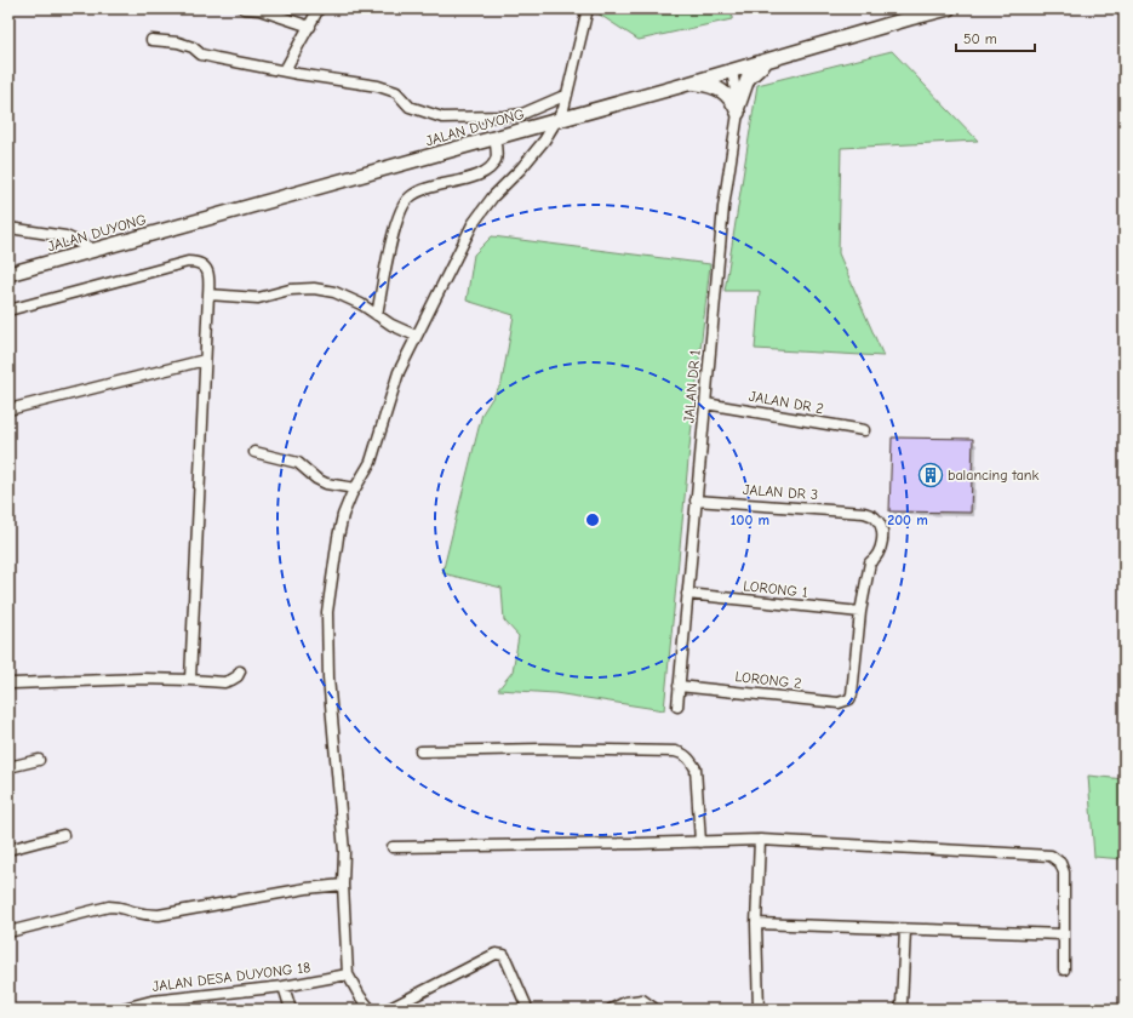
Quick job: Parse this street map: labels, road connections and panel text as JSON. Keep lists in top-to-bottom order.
{
  "streets": {
    "main road": ["JALAN DUYONG"],
    "street": [
      "JALAN DR 1",
      "JALAN DR 2",
      "JALAN DR 3",
      "LORONG 1",
      "LORONG 2",
      "JALAN DESA DUYONG 18"
    ]
  },
  "crossings": [
    ["JALAN DUYONG", "JALAN DR 1"],
    ["JALAN DR 1", "JALAN DR 2"],
    ["JALAN DR 1", "JALAN DR 3"],
    ["JALAN DR 1", "LORONG 1"],
    ["JALAN DR 1", "LORONG 2"],
    ["JALAN DR 3", "LORONG 1"],
    ["JALAN DR 3", "LORONG 2"],
    ["LORONG 1", "LORONG 2"]
  ],
  "places": {
    "building": ["balancing tank"]
  },
  "scale_bar": "50 m",
  "rings": ["100 m", "200 m"]
}
